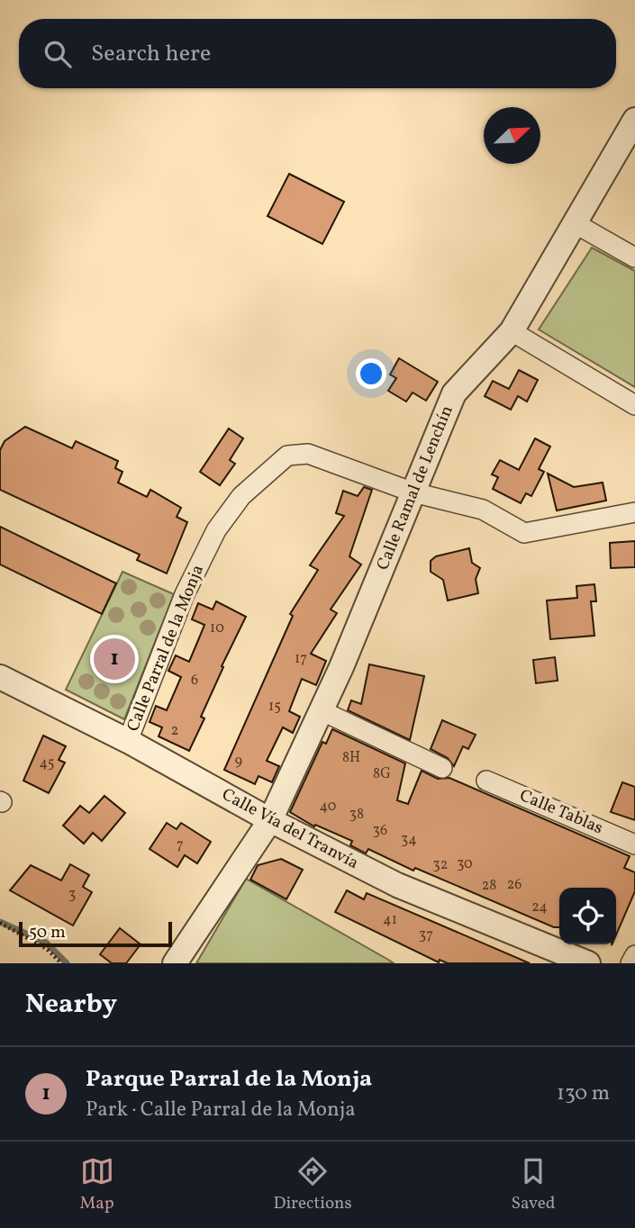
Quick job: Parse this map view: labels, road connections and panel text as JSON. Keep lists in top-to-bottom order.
{
  "streets": {
    "street": [
      "Calle Ramal de Lenchín",
      "Calle Parral de la Monja",
      "Calle Tablas",
      "Calle Vía del Tranvía"
    ]
  },
  "crossings": [
    ["Calle Ramal de Lenchín", "Calle Parral de la Monja"],
    ["Calle Ramal de Lenchín", "Calle Vía del Tranvía"],
    ["Calle Parral de la Monja", "Calle Vía del Tranvía"]
  ],
  "house_numbers": [
    "10",
    "17",
    "6",
    "15",
    "2",
    "8H",
    "9",
    "45",
    "8G",
    "40",
    "38",
    "36",
    "34",
    "7",
    "30",
    "32",
    "26",
    "28",
    "3",
    "24",
    "41",
    "37"
  ],
  "scale_bar": "50 m",
  "north": "top right",
  "page": {
    "search": "Search here",
    "pins": "1",
    "scale": "50 m",
    "heading": "Nearby",
    "list": [
      {
        "mark": "1",
        "name": "Parque Parral de la Monja",
        "note": "Park · Calle Parral de la Monja",
        "value": "130 m"
      }
    ],
    "nav": ["Map", "Directions", "Saved"]
  }
}
